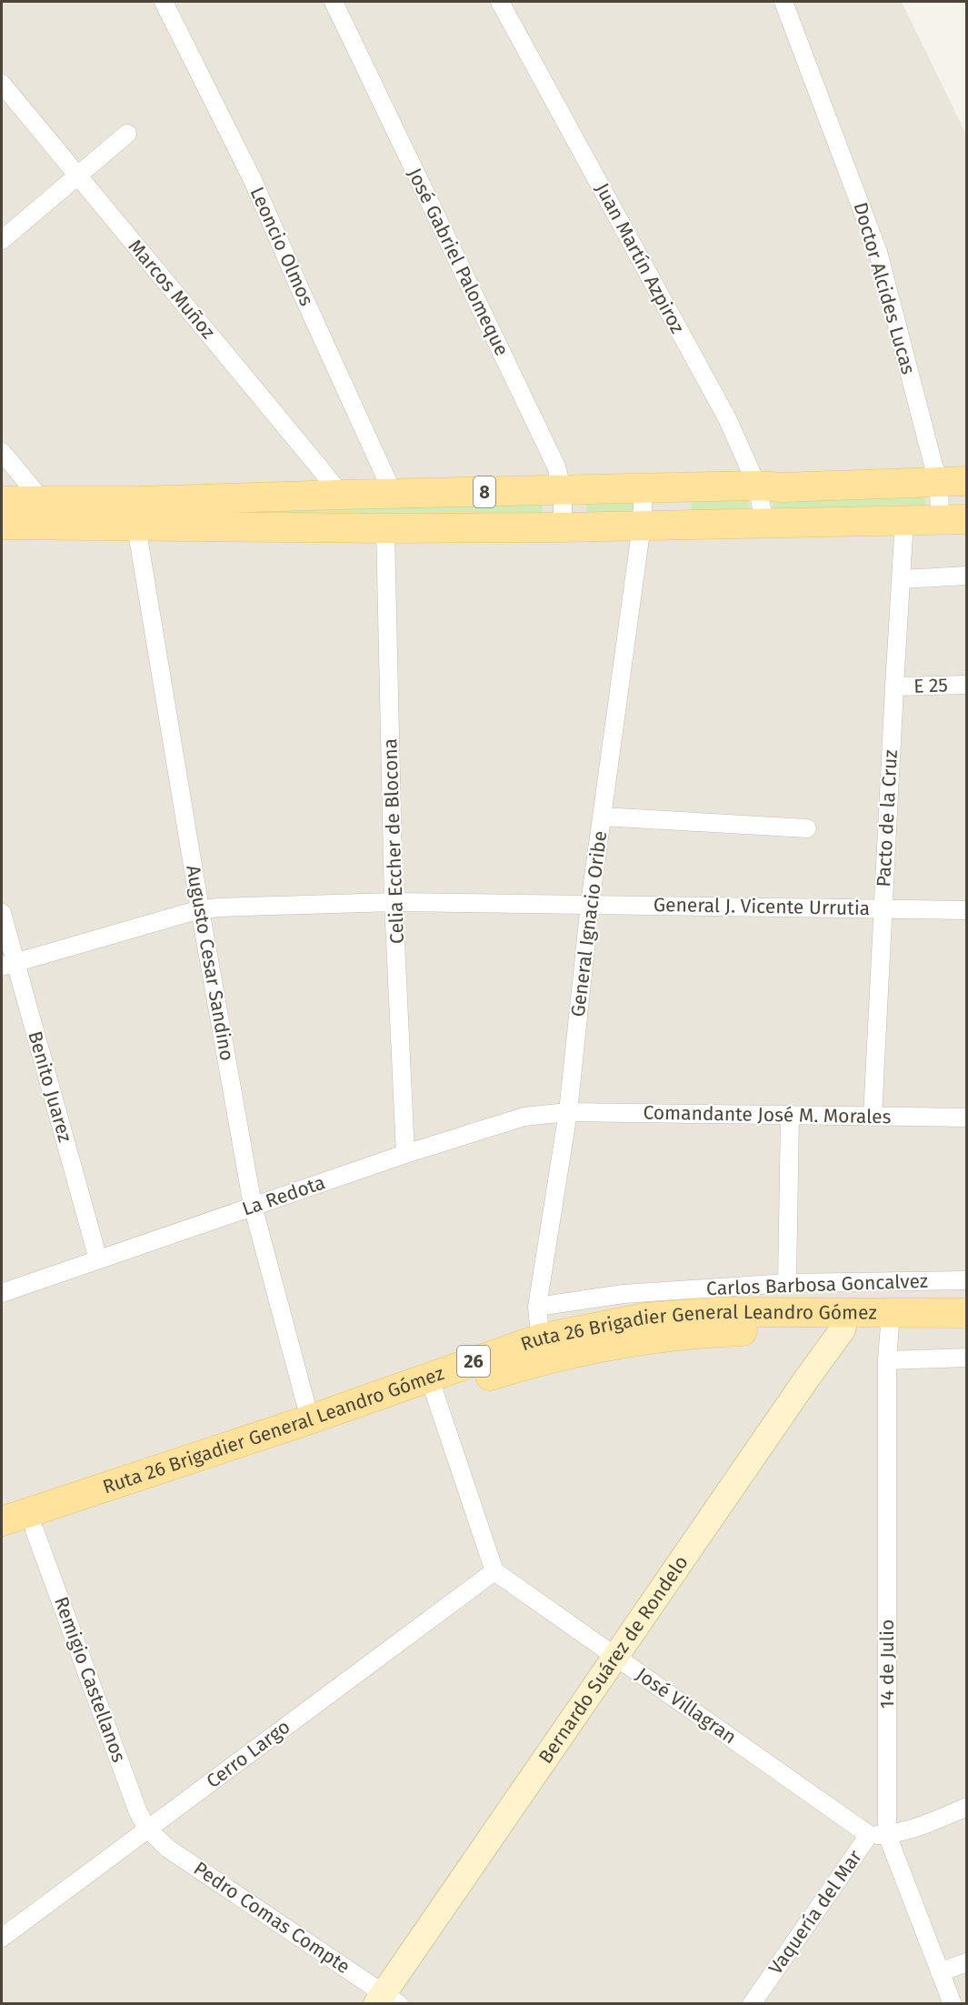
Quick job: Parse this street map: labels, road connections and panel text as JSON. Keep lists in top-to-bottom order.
{
  "streets": {
    "main road": ["8", "Ruta 26 Brigadier General Leandro Gómez", "26"],
    "street": [
      "Leoncio Olmos",
      "Juan Martín Azpiroz",
      "José Gabriel Palomeque",
      "Doctor Alcides Lucas",
      "Marcos Muñoz",
      "E 25",
      "Pacto de la Cruz",
      "Celia Eccher de Blocona",
      "General J. Vicente Urrutia",
      "General Ignacio Oribe",
      "Augusto Cesar Sandino",
      "Benito Juarez",
      "Comandante José M. Morales",
      "La Redota",
      "Carlos Barbosa Goncalvez",
      "Bernardo Suárez de Rondelo",
      "14 de Julio",
      "Remigio Castellanos",
      "José Villagran",
      "Cerro Largo",
      "Vaquería del Mar",
      "Pedro Comas Compte"
    ]
  },
  "crossings": [
    ["Leoncio Olmos", "8"],
    ["Juan Martín Azpiroz", "8"],
    ["José Gabriel Palomeque", "8"],
    ["Doctor Alcides Lucas", "8"],
    ["Marcos Muñoz", "8"],
    ["8", "Pacto de la Cruz"],
    ["8", "Celia Eccher de Blocona"],
    ["8", "General Ignacio Oribe"],
    ["8", "Augusto Cesar Sandino"],
    ["E 25", "Pacto de la Cruz"],
    ["Pacto de la Cruz", "General J. Vicente Urrutia"],
    ["Pacto de la Cruz", "Comandante José M. Morales"],
    ["Celia Eccher de Blocona", "General J. Vicente Urrutia"],
    ["Celia Eccher de Blocona", "La Redota"],
    ["General J. Vicente Urrutia", "General Ignacio Oribe"],
    ["General J. Vicente Urrutia", "Augusto Cesar Sandino"],
    ["General J. Vicente Urrutia", "Benito Juarez"],
    ["General Ignacio Oribe", "Comandante José M. Morales"],
    ["General Ignacio Oribe", "La Redota"],
    ["General Ignacio Oribe", "Carlos Barbosa Goncalvez"],
    ["General Ignacio Oribe", "Ruta 26 Brigadier General Leandro Gómez"],
    ["Augusto Cesar Sandino", "La Redota"],
    ["Augusto Cesar Sandino", "Ruta 26 Brigadier General Leandro Gómez"],
    ["Benito Juarez", "La Redota"],
    ["Comandante José M. Morales", "La Redota"],
    ["Ruta 26 Brigadier General Leandro Gómez", "Bernardo Suárez de Rondelo"],
    ["Ruta 26 Brigadier General Leandro Gómez", "14 de Julio"],
    ["Ruta 26 Brigadier General Leandro Gómez", "Remigio Castellanos"],
    ["Bernardo Suárez de Rondelo", "José Villagran"],
    ["Bernardo Suárez de Rondelo", "Pedro Comas Compte"],
    ["14 de Julio", "José Villagran"],
    ["14 de Julio", "Vaquería del Mar"],
    ["Remigio Castellanos", "Cerro Largo"],
    ["Remigio Castellanos", "Pedro Comas Compte"],
    ["José Villagran", "Cerro Largo"],
    ["José Villagran", "Vaquería del Mar"],
    ["Cerro Largo", "Pedro Comas Compte"]
  ]
}
